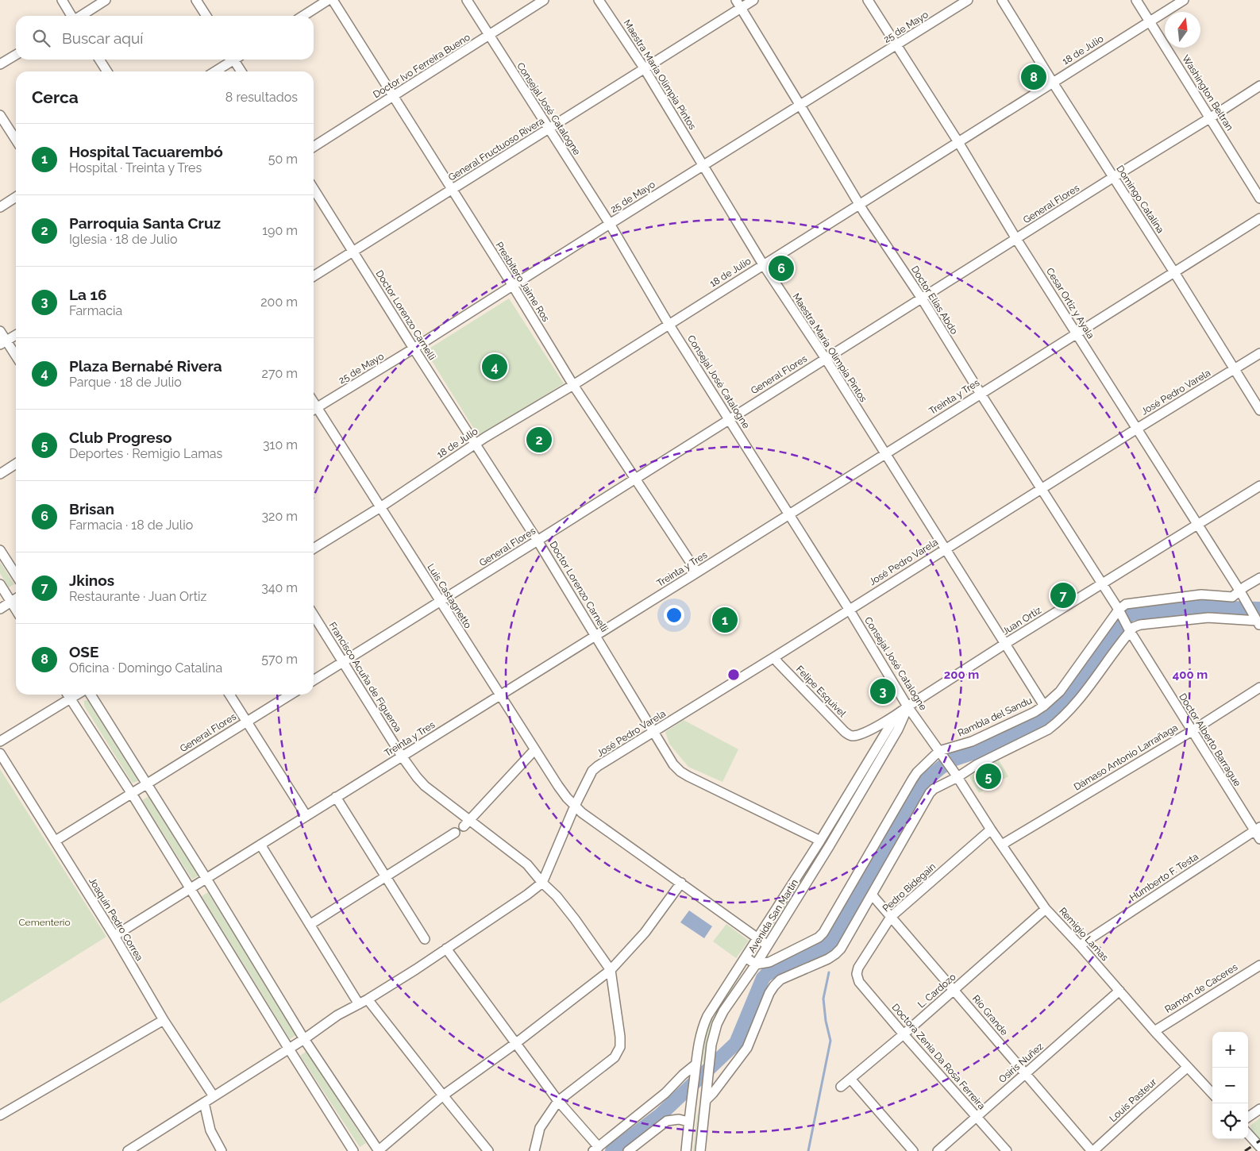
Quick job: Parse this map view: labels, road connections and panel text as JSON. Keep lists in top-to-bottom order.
{
  "streets": {
    "street": [
      "25 de Mayo",
      "18 de Julio",
      "Doctor Ivo Ferreira Bueno",
      "Maestra María Olimpia Pintos",
      "Washington Beltran",
      "Consejal José Catalogne",
      "General Fructuoso Rivera",
      "Domingo Catalina",
      "General Flores",
      "Presbítero Jaime Ros",
      "Doctor Elías Abdo",
      "Cesar Ortiz y Ayala",
      "Doctor Lorenzo Carnelli",
      "José Pedro Varela",
      "Treinta y Tres",
      "Luis Castagnetto",
      "Juan Ortiz",
      "Francisco Acuña de Figueroa",
      "Felipe Esquivel",
      "Rambla del Sandu",
      "Doctor Alberto Barrague",
      "Dámaso Antonio Larrañaga",
      "Humberto F. Testa",
      "Pedro Bidegain",
      "Avenida San Martín",
      "Joaquin Pedro Correa",
      "Remigio Lamas",
      "Ramón de Caceres",
      "L. Cardozo",
      "Río Grande",
      "Doctora Zenia Da Rosa Ferreira",
      "Osiris Nuñez",
      "Louis Pasteur"
    ]
  },
  "crossings": [
    ["25 de Mayo", "Maestra María Olimpia Pintos"],
    ["25 de Mayo", "Consejal José Catalogne"],
    ["25 de Mayo", "Presbítero Jaime Ros"],
    ["25 de Mayo", "Doctor Elías Abdo"],
    ["25 de Mayo", "Cesar Ortiz y Ayala"],
    ["25 de Mayo", "Doctor Lorenzo Carnelli"],
    ["18 de Julio", "Maestra María Olimpia Pintos"],
    ["18 de Julio", "Washington Beltran"],
    ["18 de Julio", "Consejal José Catalogne"],
    ["18 de Julio", "Domingo Catalina"],
    ["18 de Julio", "Presbítero Jaime Ros"],
    ["18 de Julio", "Doctor Elías Abdo"],
    ["18 de Julio", "Cesar Ortiz y Ayala"],
    ["18 de Julio", "Doctor Lorenzo Carnelli"],
    ["18 de Julio", "Luis Castagnetto"],
    ["Doctor Ivo Ferreira Bueno", "Consejal José Catalogne"],
    ["Doctor Ivo Ferreira Bueno", "Presbítero Jaime Ros"],
    ["Maestra María Olimpia Pintos", "General Fructuoso Rivera"],
    ["Maestra María Olimpia Pintos", "General Flores"],
    ["Maestra María Olimpia Pintos", "José Pedro Varela"],
    ["Maestra María Olimpia Pintos", "Treinta y Tres"],
    ["Maestra María Olimpia Pintos", "Juan Ortiz"],
    ["Maestra María Olimpia Pintos", "Rambla del Sandu"],
    ["Washington Beltran", "General Flores"],
    ["Consejal José Catalogne", "General Fructuoso Rivera"],
    ["Consejal José Catalogne", "General Flores"],
    ["Consejal José Catalogne", "José Pedro Varela"],
    ["Consejal José Catalogne", "Treinta y Tres"],
    ["Consejal José Catalogne", "Juan Ortiz"],
    ["Consejal José Catalogne", "Rambla del Sandu"],
    ["Consejal José Catalogne", "Avenida San Martín"],
    ["Consejal José Catalogne", "Remigio Lamas"],
    ["General Fructuoso Rivera", "Presbítero Jaime Ros"],
    ["General Fructuoso Rivera", "Doctor Elías Abdo"],
    ["General Fructuoso Rivera", "Doctor Lorenzo Carnelli"],
    ["Domingo Catalina", "General Flores"],
    ["Domingo Catalina", "José Pedro Varela"],
    ["Domingo Catalina", "Treinta y Tres"],
    ["General Flores", "Presbítero Jaime Ros"],
    ["General Flores", "Doctor Elías Abdo"],
    ["General Flores", "Cesar Ortiz y Ayala"],
    ["General Flores", "Doctor Lorenzo Carnelli"],
    ["General Flores", "Luis Castagnetto"],
    ["General Flores", "Francisco Acuña de Figueroa"],
    ["General Flores", "Joaquin Pedro Correa"],
    ["Presbítero Jaime Ros", "Treinta y Tres"],
    ["Doctor Elías Abdo", "José Pedro Varela"],
    ["Doctor Elías Abdo", "Treinta y Tres"],
    ["Doctor Elías Abdo", "Juan Ortiz"],
    ["Doctor Elías Abdo", "Rambla del Sandu"],
    ["Doctor Elías Abdo", "Doctor Alberto Barrague"],
    ["Cesar Ortiz y Ayala", "José Pedro Varela"],
    ["Cesar Ortiz y Ayala", "Treinta y Tres"],
    ["Cesar Ortiz y Ayala", "Juan Ortiz"],
    ["Doctor Lorenzo Carnelli", "José Pedro Varela"],
    ["Doctor Lorenzo Carnelli", "Treinta y Tres"],
    ["Doctor Lorenzo Carnelli", "Avenida San Martín"],
    ["José Pedro Varela", "Luis Castagnetto"],
    ["José Pedro Varela", "Francisco Acuña de Figueroa"],
    ["José Pedro Varela", "Felipe Esquivel"],
    ["Treinta y Tres", "Luis Castagnetto"],
    ["Treinta y Tres", "Francisco Acuña de Figueroa"],
    ["Treinta y Tres", "Joaquin Pedro Correa"],
    ["Luis Castagnetto", "Avenida San Martín"],
    ["Juan Ortiz", "Felipe Esquivel"],
    ["Juan Ortiz", "Avenida San Martín"],
    ["Rambla del Sandu", "Doctor Alberto Barrague"],
    ["Rambla del Sandu", "Avenida San Martín"],
    ["Doctor Alberto Barrague", "Dámaso Antonio Larrañaga"],
    ["Doctor Alberto Barrague", "Humberto F. Testa"],
    ["Dámaso Antonio Larrañaga", "Remigio Lamas"],
    ["Humberto F. Testa", "Remigio Lamas"],
    ["Pedro Bidegain", "Remigio Lamas"],
    ["Pedro Bidegain", "Río Grande"],
    ["Pedro Bidegain", "Doctora Zenia Da Rosa Ferreira"],
    ["Remigio Lamas", "Ramón de Caceres"],
    ["Remigio Lamas", "L. Cardozo"],
    ["Remigio Lamas", "Osiris Nuñez"],
    ["Remigio Lamas", "Louis Pasteur"],
    ["L. Cardozo", "Río Grande"],
    ["L. Cardozo", "Doctora Zenia Da Rosa Ferreira"],
    ["Río Grande", "Osiris Nuñez"],
    ["Río Grande", "Louis Pasteur"],
    ["Doctora Zenia Da Rosa Ferreira", "Osiris Nuñez"]
  ],
  "parks": ["Cementerio"],
  "north": "top",
  "page": {
    "search": "Buscar aquí",
    "pins": [
      "8",
      "6",
      "4",
      "2",
      "7",
      "1",
      "3",
      "5"
    ],
    "heading": ["Cerca", "8 resultados"],
    "list": [
      {
        "mark": "1",
        "name": "Hospital Tacuarembó",
        "note": "Hospital · Treinta y Tres",
        "value": "50 m"
      },
      {
        "mark": "2",
        "name": "Parroquia Santa Cruz",
        "note": "Iglesia · 18 de Julio",
        "value": "190 m"
      },
      {
        "mark": "3",
        "name": "La 16",
        "note": "Farmacia",
        "value": "200 m"
      },
      {
        "mark": "4",
        "name": "Plaza Bernabé Rivera",
        "note": "Parque · 18 de Julio",
        "value": "270 m"
      },
      {
        "mark": "5",
        "name": "Club Progreso",
        "note": "Deportes · Remigio Lamas",
        "value": "310 m"
      },
      {
        "mark": "6",
        "name": "Brisan",
        "note": "Farmacia · 18 de Julio",
        "value": "320 m"
      },
      {
        "mark": "7",
        "name": "Jkinos",
        "note": "Restaurante · Juan Ortiz",
        "value": "340 m"
      },
      {
        "mark": "8",
        "name": "OSE",
        "note": "Oficina · Domingo Catalina",
        "value": "570 m"
      }
    ],
    "map_buttons": ["+", "−"]
  },
  "rings": ["200 m", "400 m"]
}
